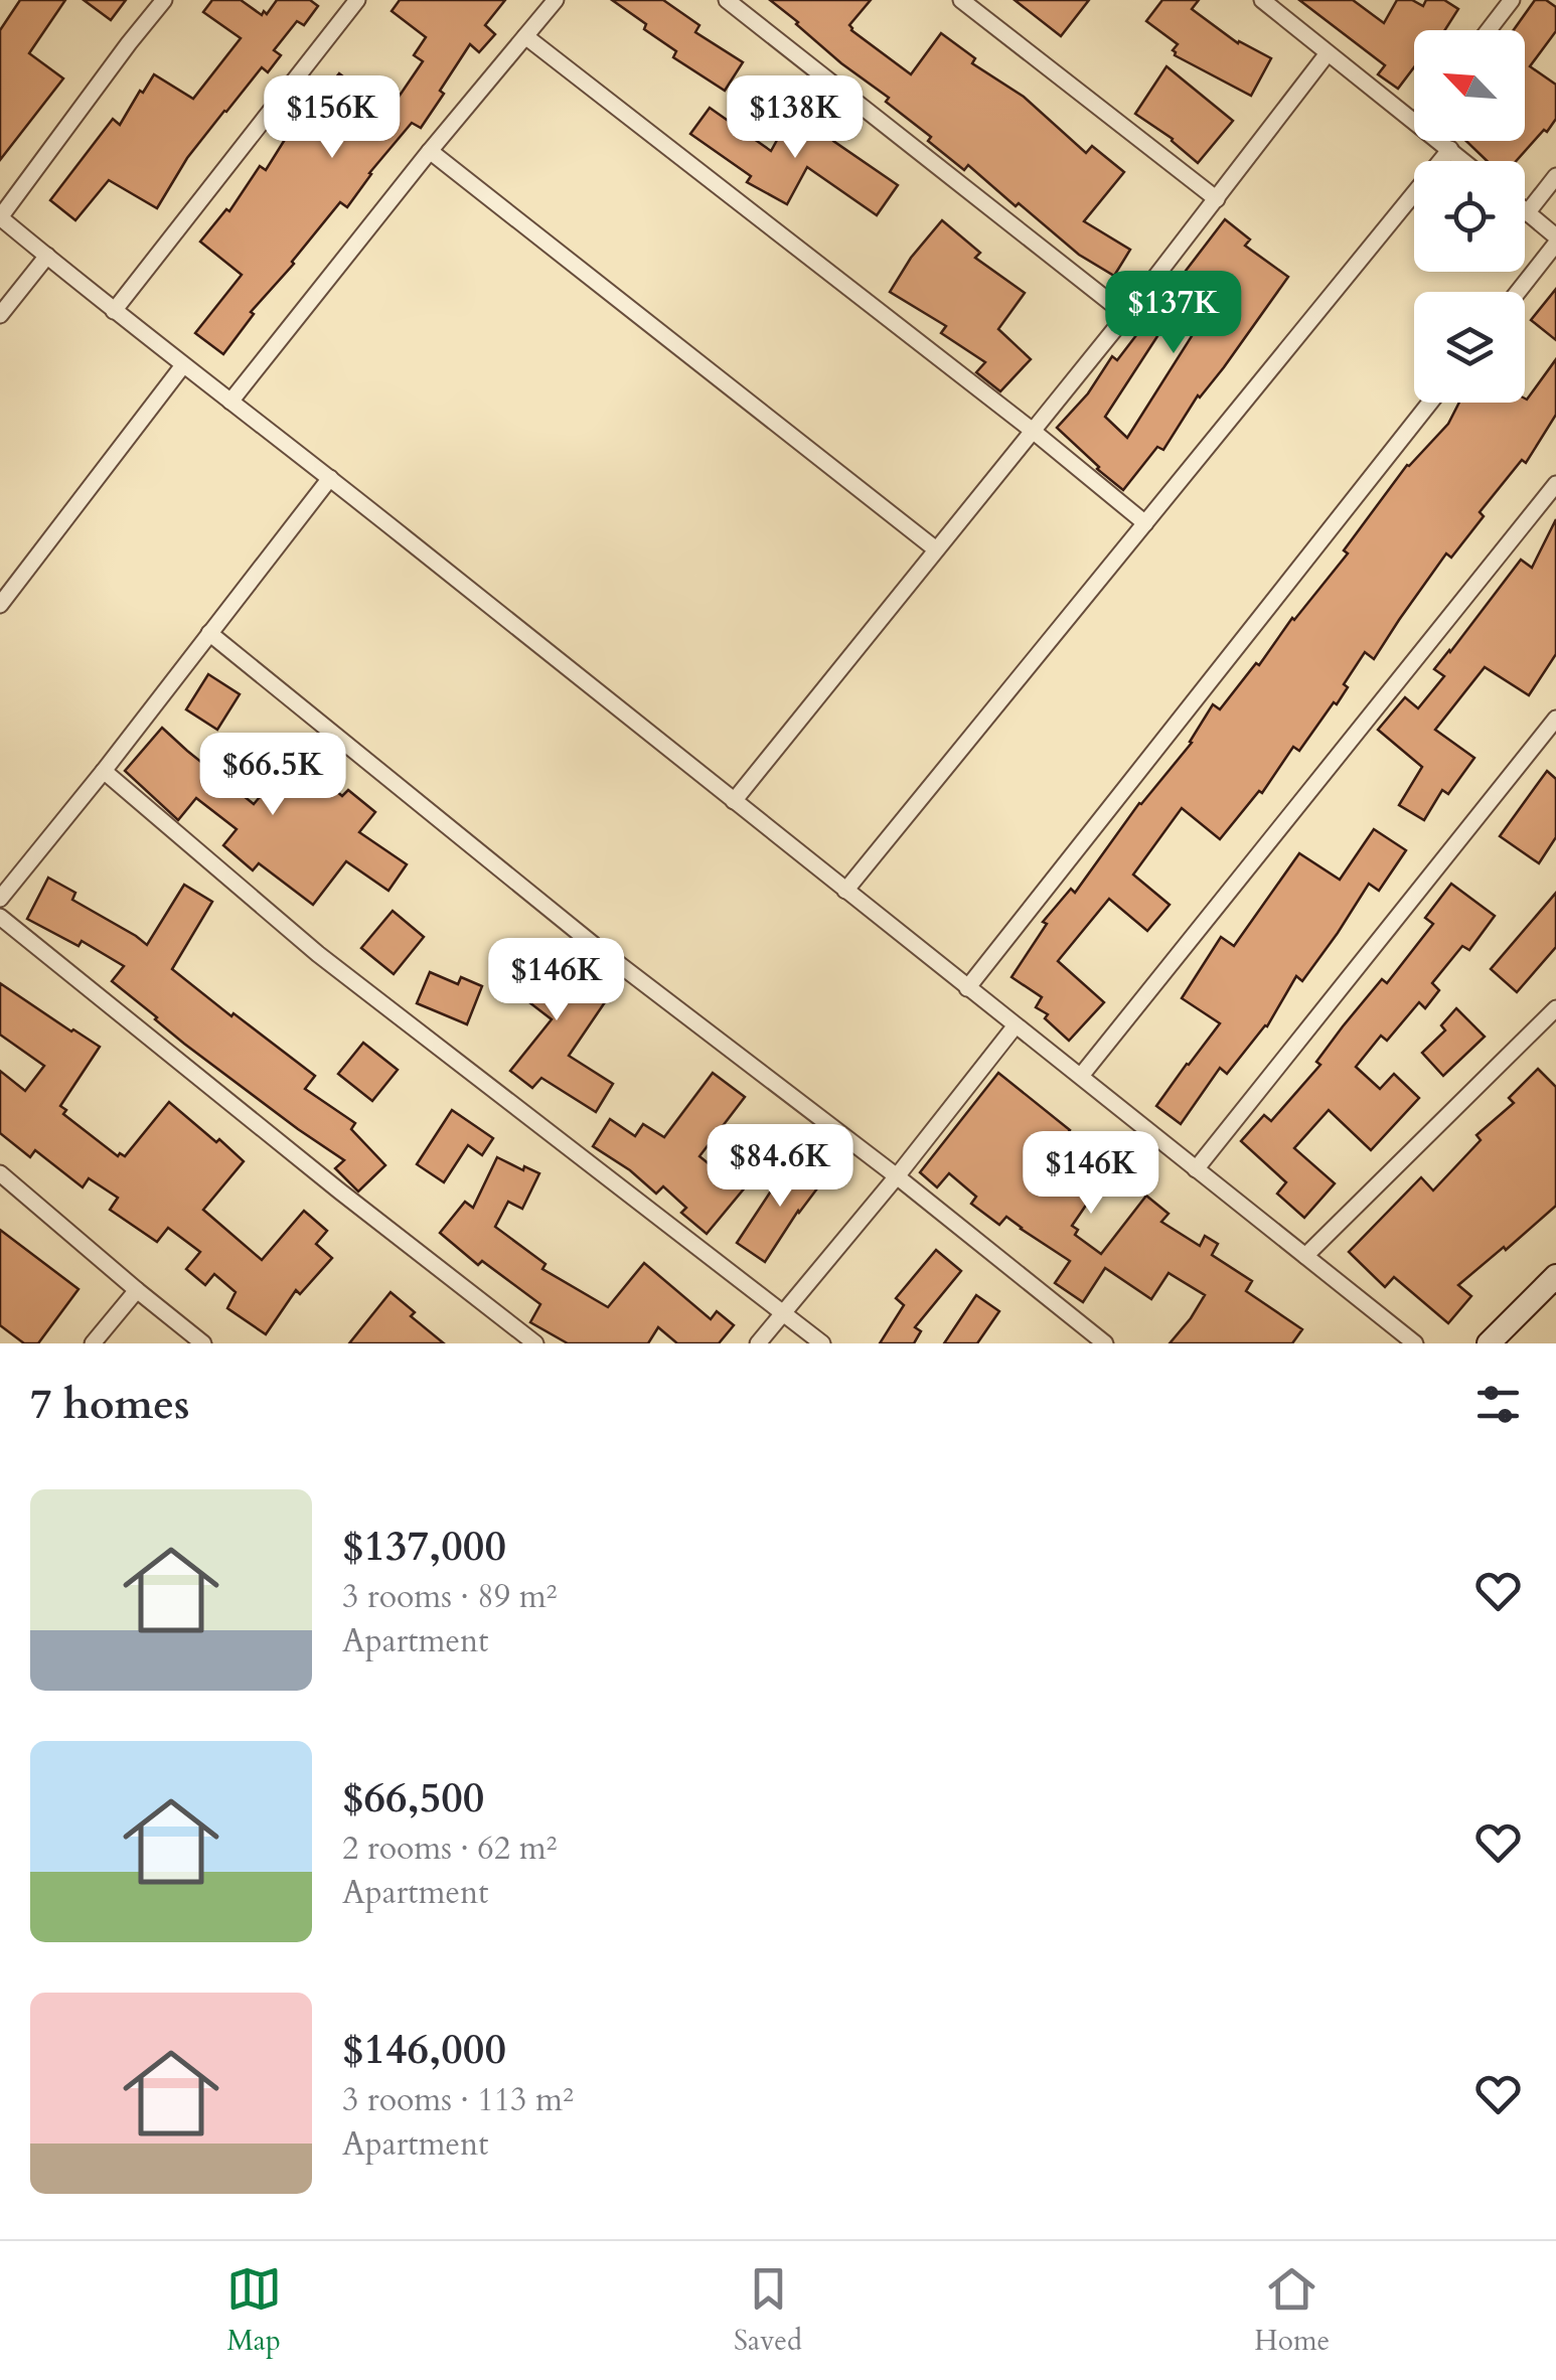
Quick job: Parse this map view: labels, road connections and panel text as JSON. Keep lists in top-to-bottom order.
{
  "north": "top left",
  "page": {
    "price": [
      "$156K",
      "$138K",
      "$137K",
      "$66.5K",
      "$146K",
      "$84.6K",
      "$146K"
    ],
    "heading": "7 homes",
    "list": [
      {
        "name": "$137,000",
        "note": "3 rooms · 89 m² · Apartment"
      },
      {
        "name": "$66,500",
        "note": "2 rooms · 62 m² · Apartment"
      },
      {
        "name": "$146,000",
        "note": "3 rooms · 113 m² · Apartment"
      }
    ],
    "tabs": ["Map", "Saved", "Home"]
  }
}
